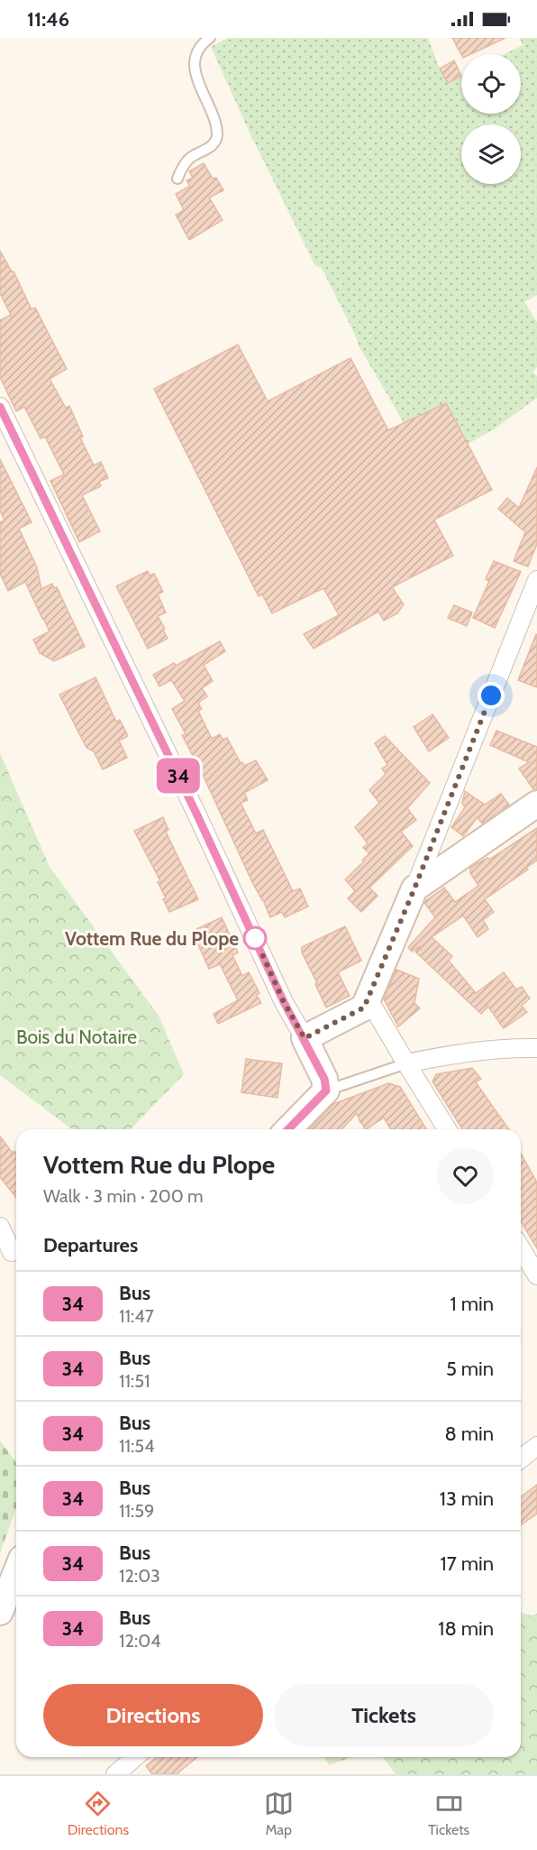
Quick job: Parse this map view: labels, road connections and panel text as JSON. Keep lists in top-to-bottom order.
{
  "parks": ["Bois du Notaire"],
  "places": ["Vottem Rue du Plope"],
  "lines": ["bus line 34"],
  "page": {
    "status": "11:46",
    "on_map": "34",
    "heading": [
      ["Vottem Rue du Plope", "Walk · 3 min · 200 m"],
      "Departures"
    ],
    "list": [
      {
        "mark": "34",
        "name": "Bus",
        "note": "11:47",
        "value": "1 min"
      },
      {
        "mark": "34",
        "name": "Bus",
        "note": "11:51",
        "value": "5 min"
      },
      {
        "mark": "34",
        "name": "Bus",
        "note": "11:54",
        "value": "8 min"
      },
      {
        "mark": "34",
        "name": "Bus",
        "note": "11:59",
        "value": "13 min"
      },
      {
        "mark": "34",
        "name": "Bus",
        "note": "12:03",
        "value": "17 min"
      },
      {
        "mark": "34",
        "name": "Bus",
        "note": "12:04",
        "value": "18 min"
      }
    ],
    "buttons": ["Directions", "Tickets"],
    "tabs": ["Directions", "Map", "Tickets"]
  }
}
